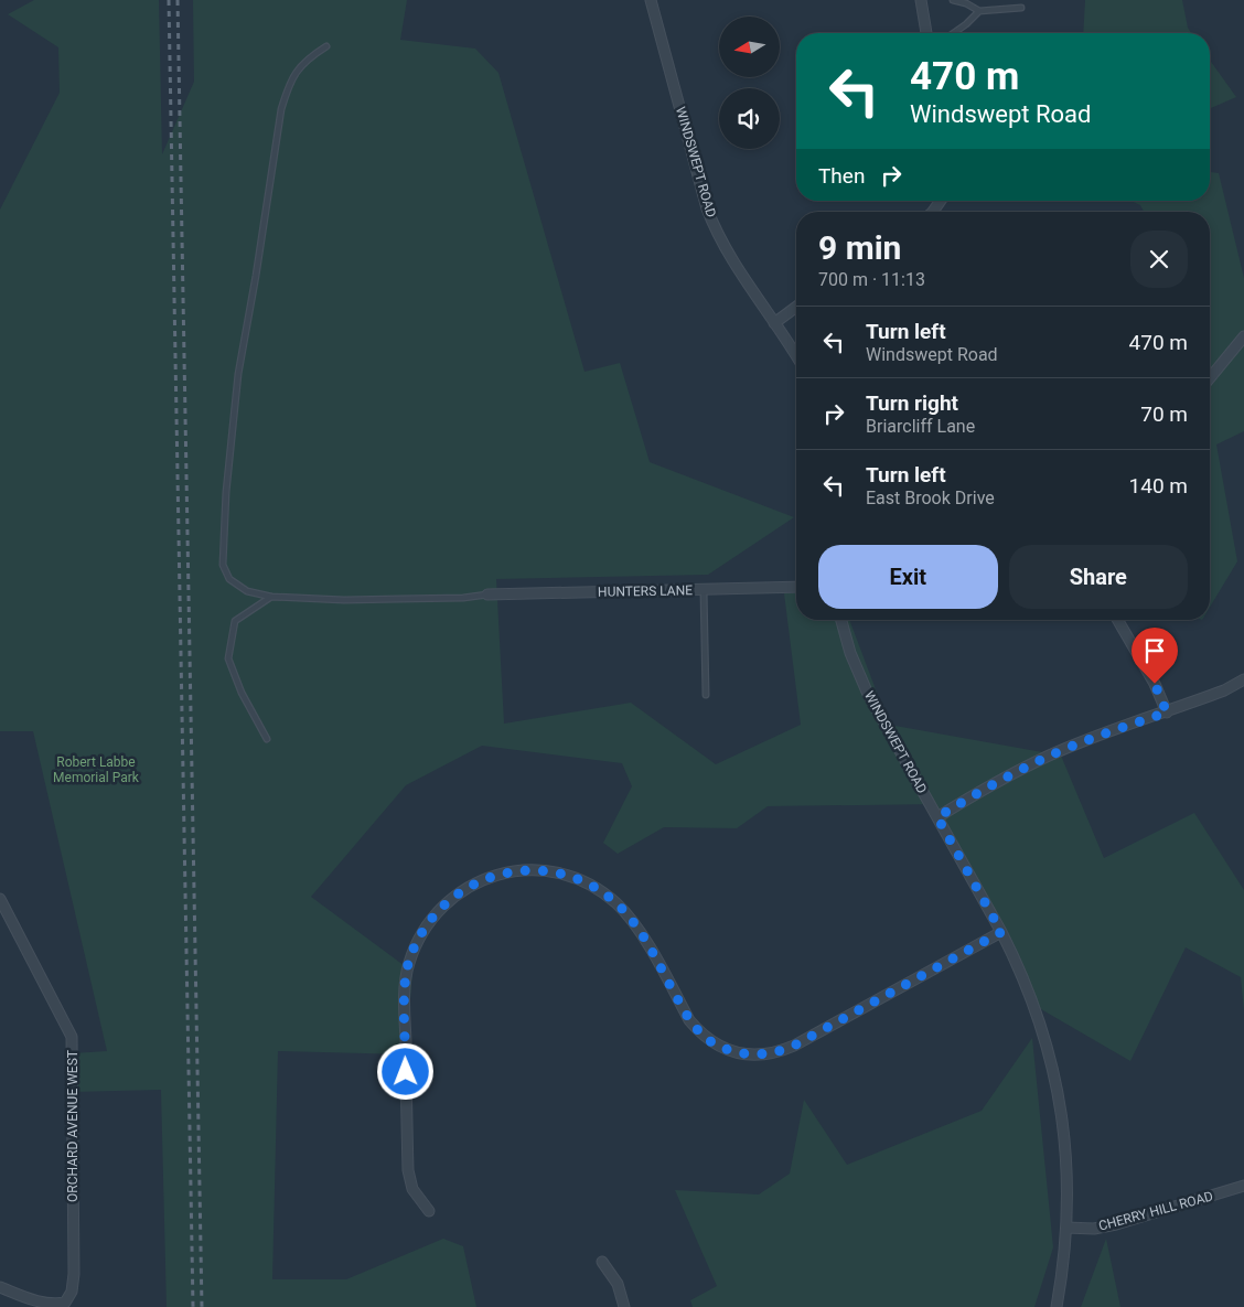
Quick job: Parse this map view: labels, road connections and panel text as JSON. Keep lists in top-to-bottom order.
{
  "streets": {
    "street": [
      "WINDSWEPT ROAD",
      "HUNTERS LANE",
      "ORCHARD AVENUE WEST",
      "CHERRY HILL ROAD"
    ]
  },
  "crossings": [
    ["WINDSWEPT ROAD", "CHERRY HILL ROAD"]
  ],
  "parks": ["Robert Labbe Memorial Park"],
  "north": "left",
  "page": {
    "turn": ["470 m", "Windswept Road"],
    "then": "Then",
    "heading": ["9 min", "700 m · 11:13"],
    "list": [
      {
        "name": "Turn left",
        "note": "Windswept Road",
        "value": "470 m"
      },
      {
        "name": "Turn right",
        "note": "Briarcliff Lane",
        "value": "70 m"
      },
      {
        "name": "Turn left",
        "note": "East Brook Drive",
        "value": "140 m"
      }
    ],
    "buttons": ["Exit", "Share"]
  }
}
